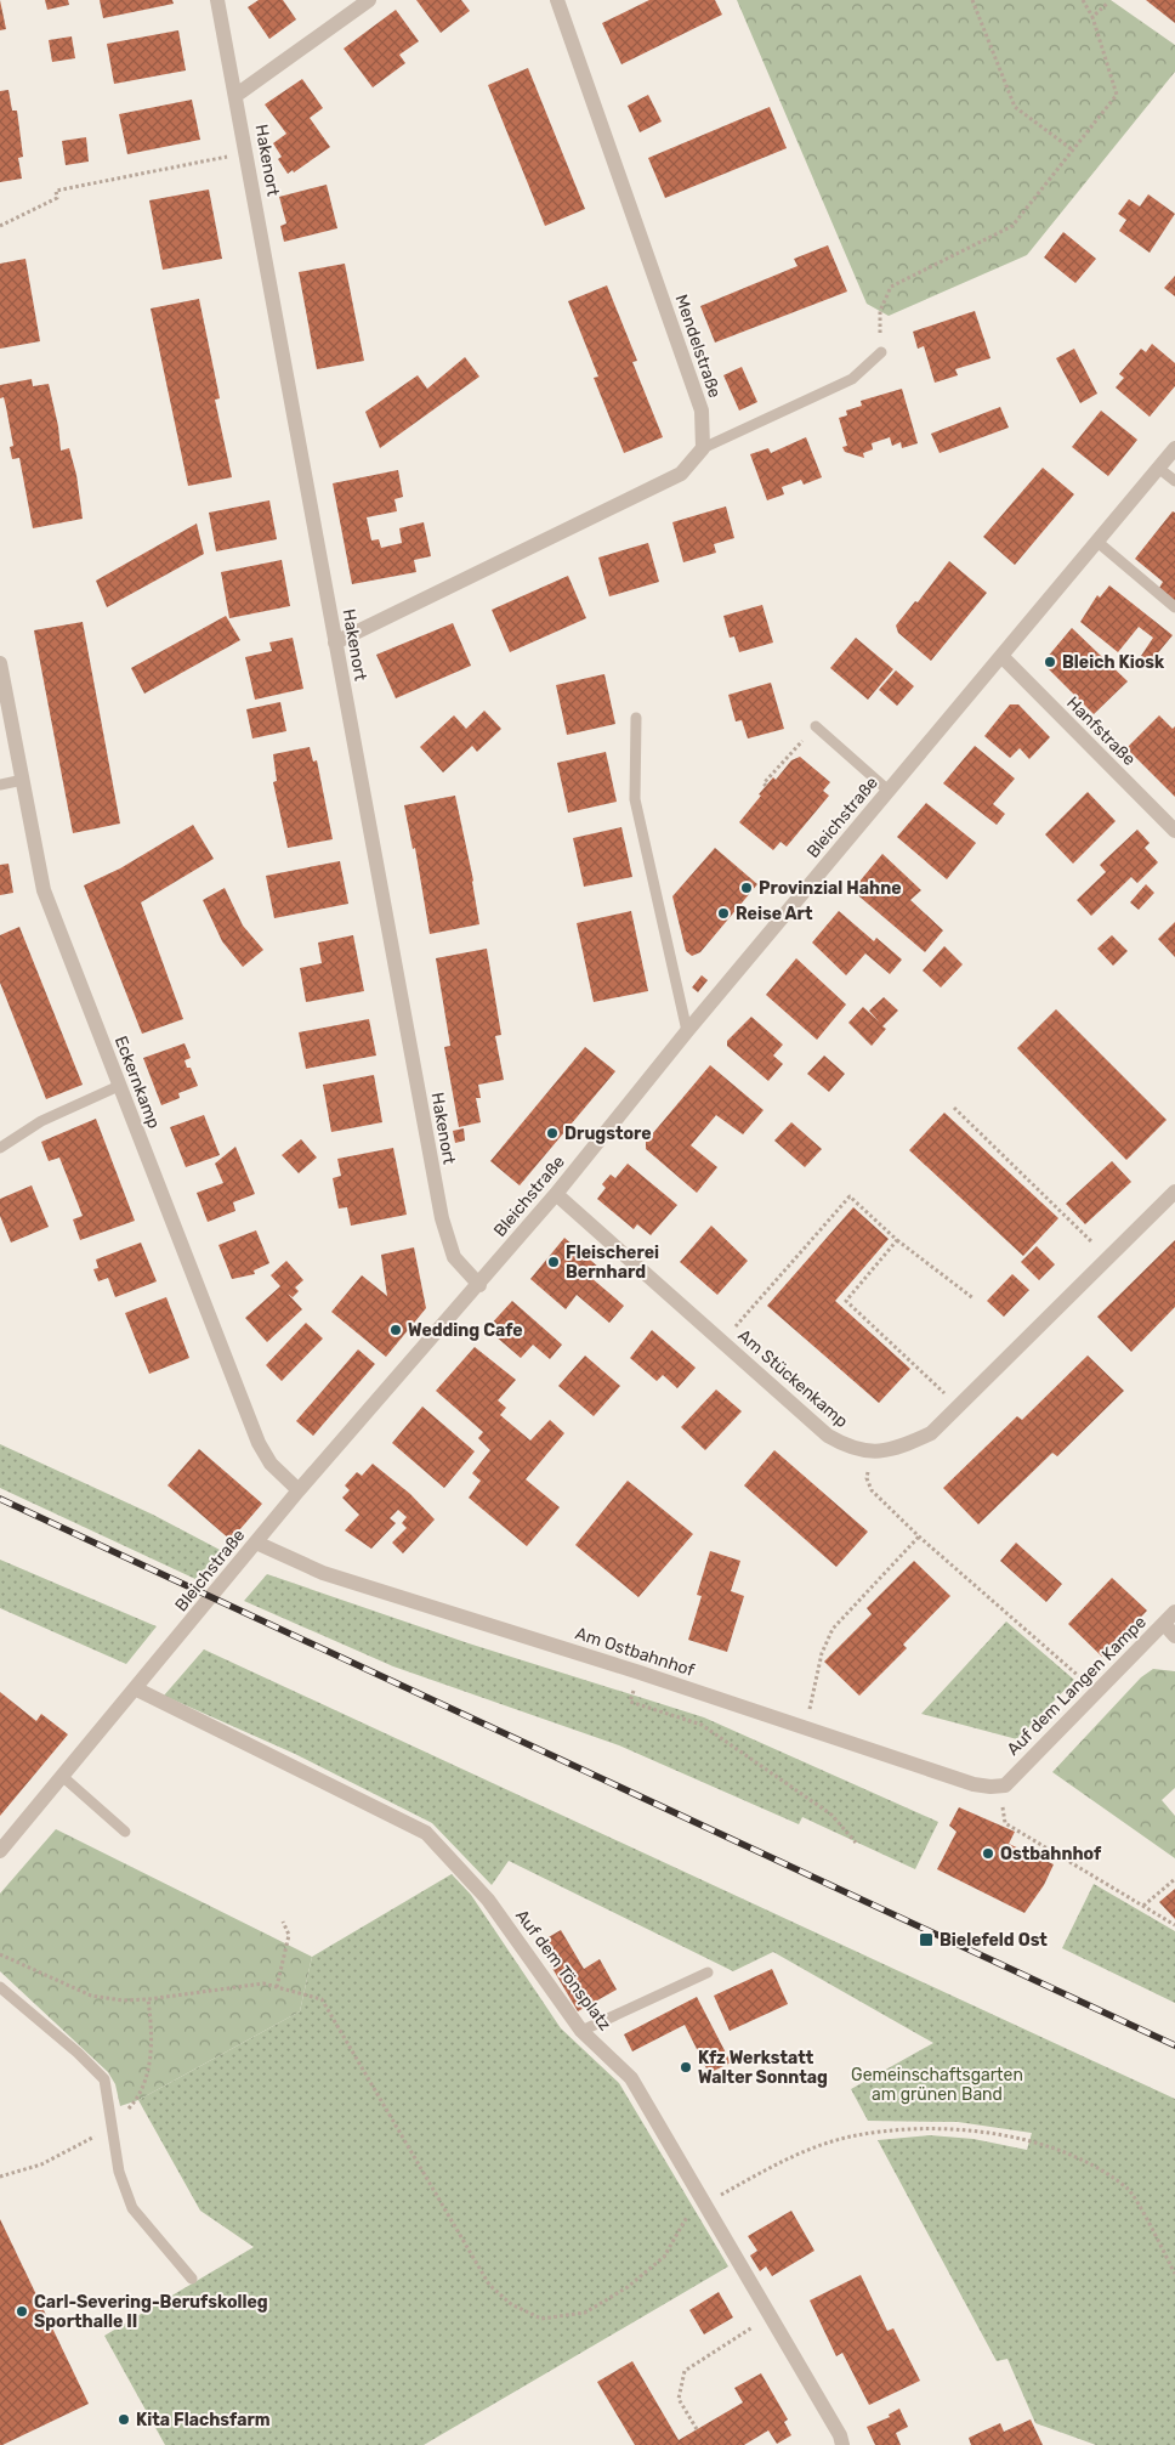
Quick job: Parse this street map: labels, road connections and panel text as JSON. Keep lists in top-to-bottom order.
{
  "streets": {
    "street": [
      "Hakenort",
      "Mendelstraße",
      "Hanfstraße",
      "Bleichstraße",
      "Eckernkamp",
      "Am Stückenkamp",
      "Am Ostbahnhof",
      "Auf dem Langen Kampe",
      "Auf dem Tönsplatz"
    ]
  },
  "crossings": [
    ["Hakenort", "Bleichstraße"],
    ["Hanfstraße", "Bleichstraße"],
    ["Bleichstraße", "Eckernkamp"],
    ["Bleichstraße", "Am Stückenkamp"],
    ["Bleichstraße", "Am Ostbahnhof"],
    ["Bleichstraße", "Auf dem Tönsplatz"],
    ["Am Ostbahnhof", "Auf dem Langen Kampe"]
  ],
  "parks": ["Gemeinschaftsgarten am grünen Band"],
  "places": {
    "other": [
      "Bleich Kiosk",
      "Provinzial Hahne",
      "Reise Art",
      "Drugstore",
      "Fleischerei Bernhard",
      "Wedding Cafe",
      "Ostbahnhof",
      "Kfz Werkstatt Walter Sonntag",
      "Carl-Severing-Berufskolleg Sporthalle II",
      "Kita Flachsfarm"
    ],
    "transit": ["Bielefeld Ost"]
  }
}
